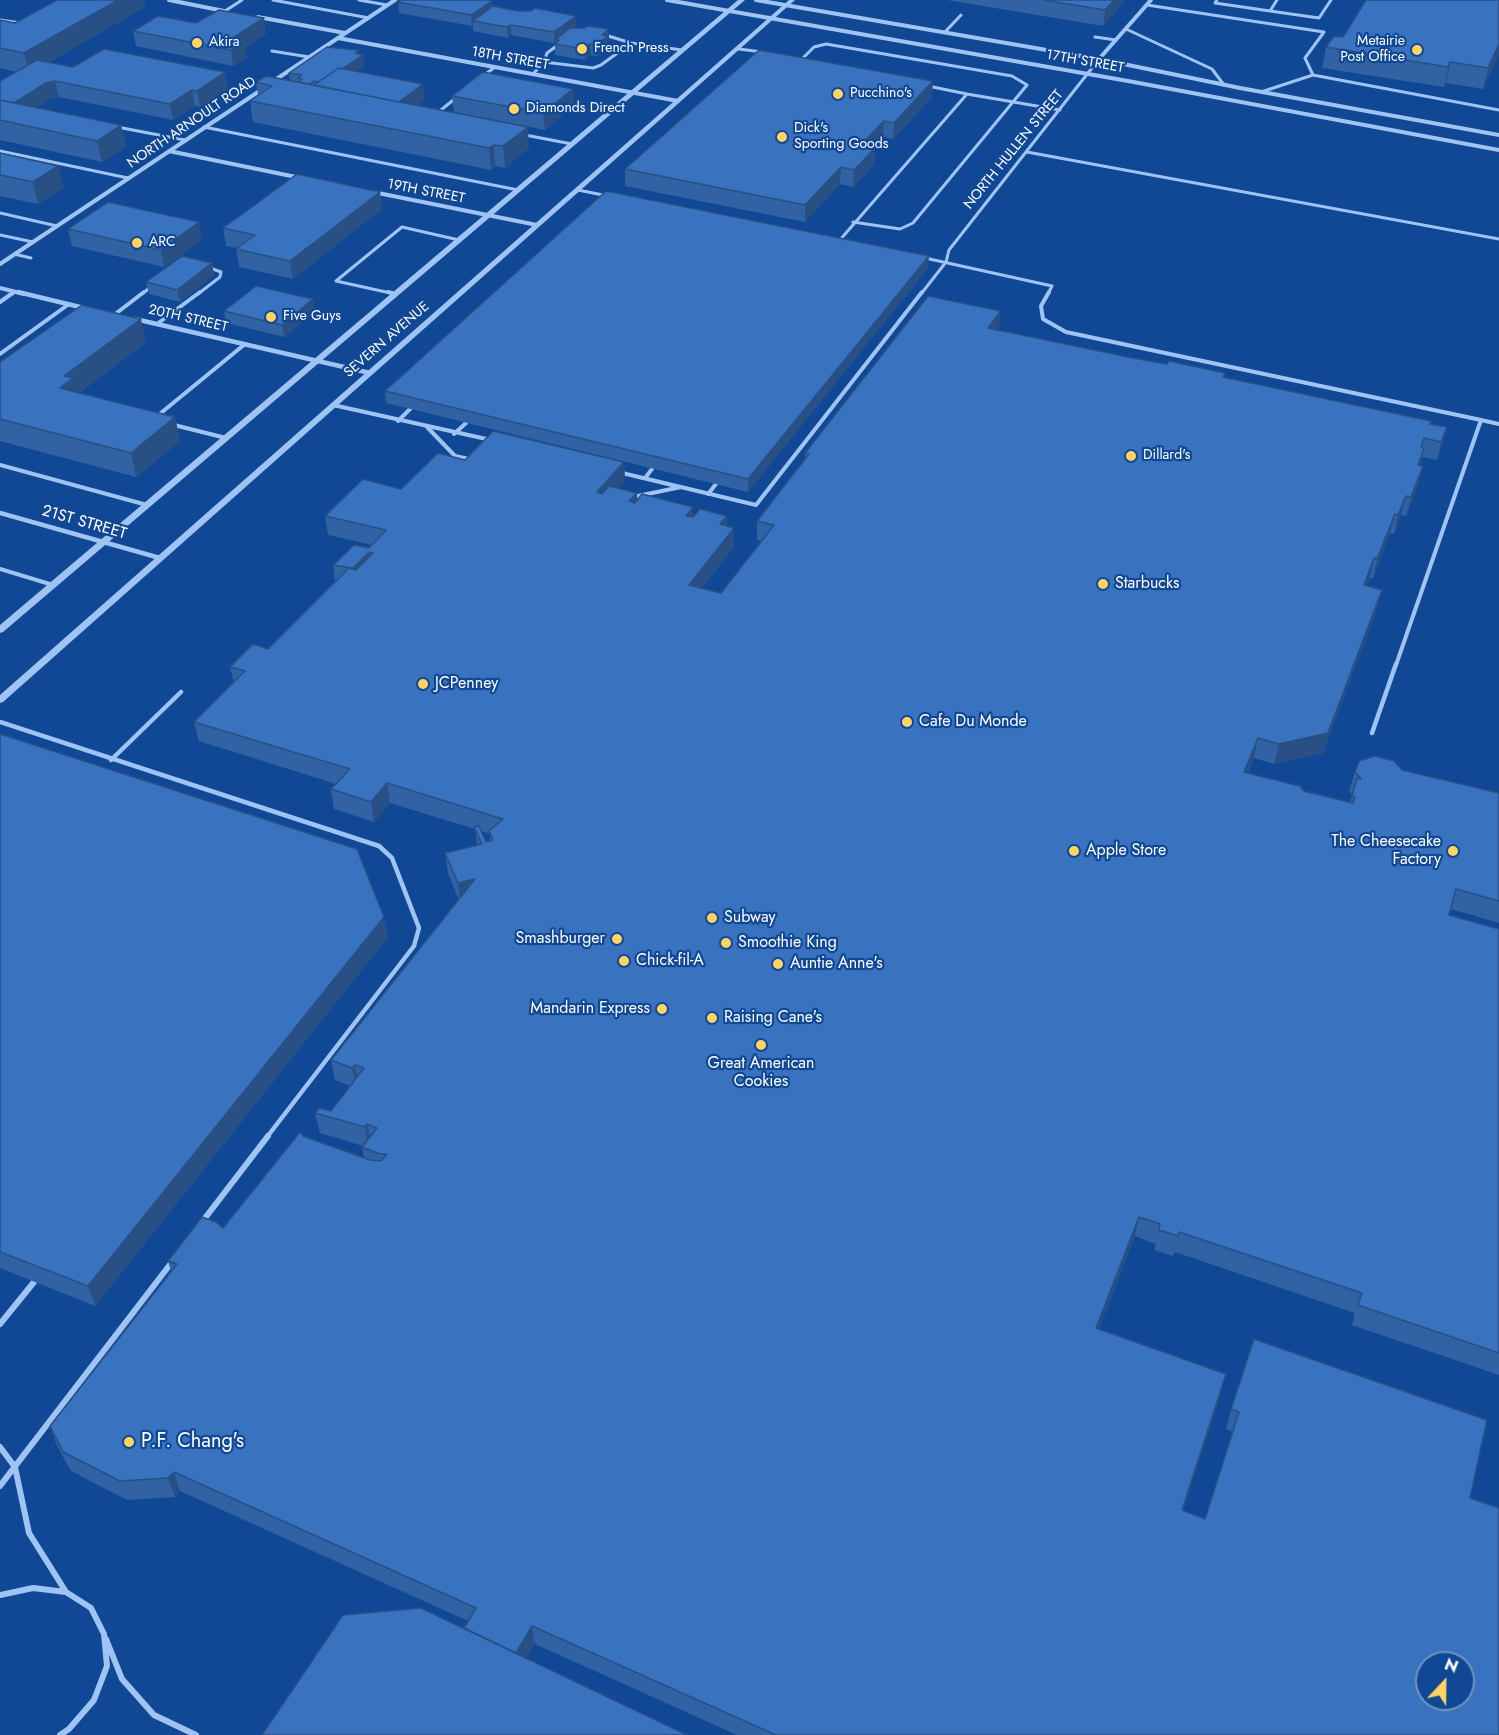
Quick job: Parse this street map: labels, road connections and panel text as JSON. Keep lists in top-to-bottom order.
{
  "streets": {
    "street": [
      "18TH STREET",
      "17TH STREET",
      "NORTH ARNOULT ROAD",
      "NORTH HULLEN STREET",
      "19TH STREET",
      "20TH STREET",
      "SEVERN AVENUE",
      "21ST STREET"
    ]
  },
  "crossings": [
    ["18TH STREET", "NORTH ARNOULT ROAD"],
    ["18TH STREET", "SEVERN AVENUE"],
    ["17TH STREET", "NORTH HULLEN STREET"],
    ["17TH STREET", "SEVERN AVENUE"],
    ["19TH STREET", "SEVERN AVENUE"],
    ["20TH STREET", "SEVERN AVENUE"],
    ["SEVERN AVENUE", "21ST STREET"]
  ],
  "places": [
    "Akira",
    "French Press",
    "Metairie Post Office",
    "Pucchino's",
    "Diamonds Direct",
    "Dick's Sporting Goods",
    "ARC",
    "Five Guys",
    "Dillard's",
    "Starbucks",
    "JCPenney",
    "Cafe Du Monde",
    "Apple Store",
    "The Cheesecake Factory",
    "Subway",
    "Smashburger",
    "Smoothie King",
    "Chick-fil-A",
    "Auntie Anne's",
    "Mandarin Express",
    "Raising Cane's",
    "Great American Cookies",
    "P.F. Chang's"
  ],
  "north": "top"
}
